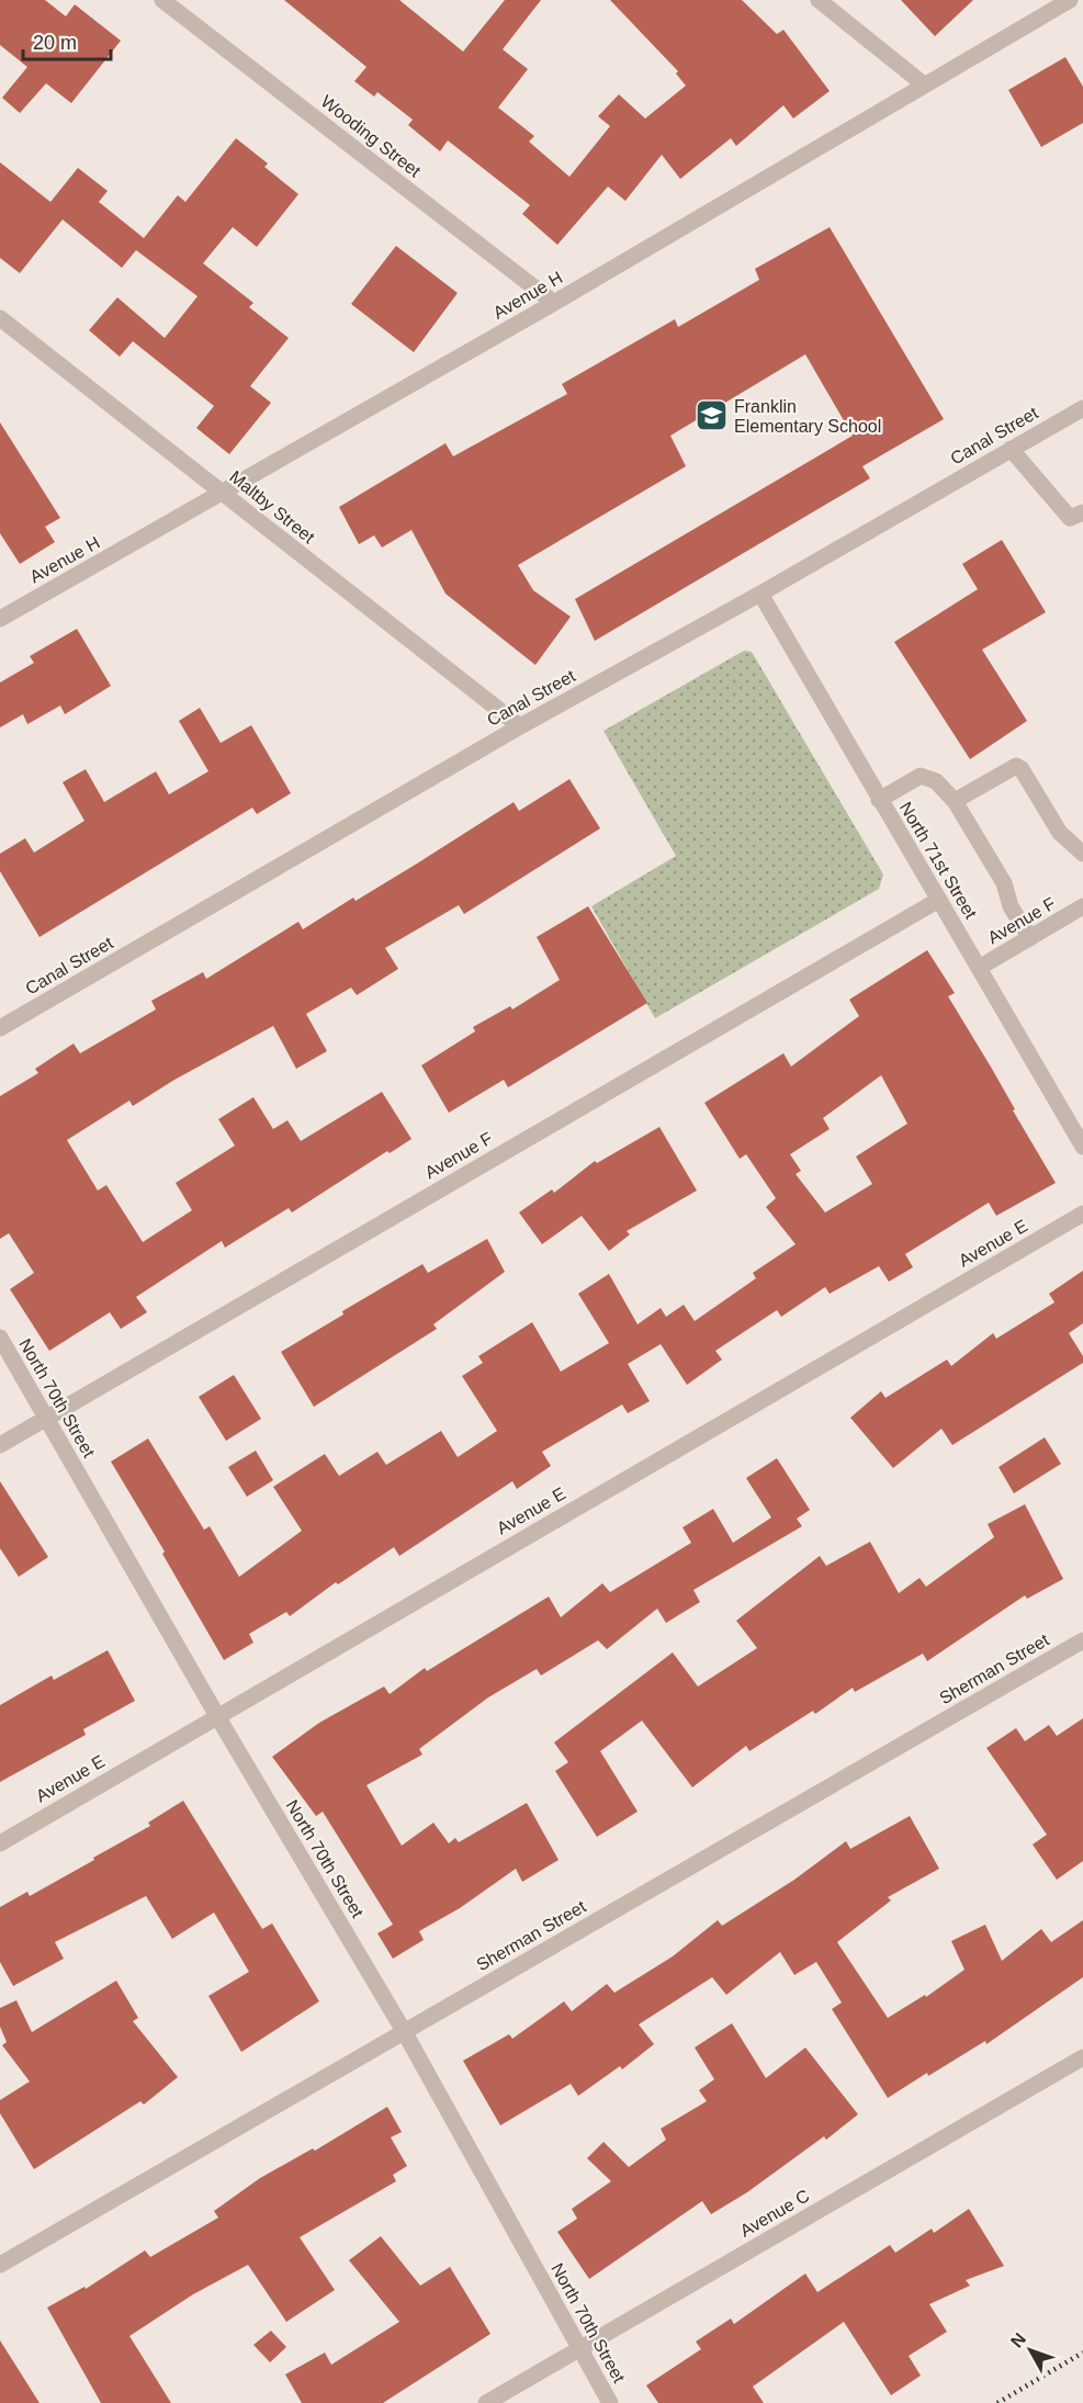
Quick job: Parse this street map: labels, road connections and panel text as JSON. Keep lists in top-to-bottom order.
{
  "streets": {
    "street": [
      "Wooding Street",
      "Avenue H",
      "Canal Street",
      "Maltby Street",
      "North 71st Street",
      "Avenue F",
      "Avenue E",
      "North 70th Street",
      "Sherman Street",
      "Avenue C"
    ]
  },
  "crossings": [
    ["Wooding Street", "Avenue H"],
    ["Avenue H", "Maltby Street"],
    ["Canal Street", "Maltby Street"],
    ["Canal Street", "North 71st Street"],
    ["North 71st Street", "Avenue F"],
    ["Avenue F", "North 70th Street"],
    ["Avenue E", "North 70th Street"],
    ["North 70th Street", "Sherman Street"],
    ["North 70th Street", "Avenue C"]
  ],
  "places": {
    "school or university": ["Franklin Elementary School"]
  },
  "scale_bar": "20 m",
  "north": "top left"
}
